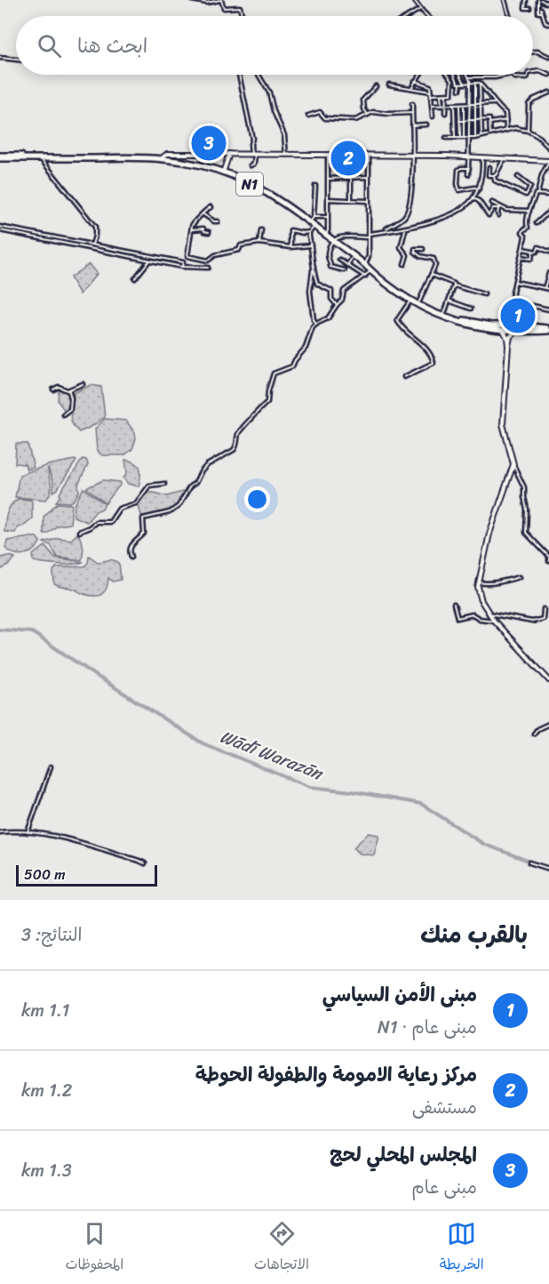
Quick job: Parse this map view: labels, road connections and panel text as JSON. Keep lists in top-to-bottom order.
{
  "streets": {
    "highway": ["N1"]
  },
  "water": ["Wādī Warazān"],
  "scale_bar": "500 m",
  "page": {
    "search": "ابحث هنا",
    "pins": ["3", "2", "1"],
    "scale": "500 m",
    "heading": ["بالقرب منك", "النتائج: 3"],
    "list": [
      {
        "mark": "1",
        "name": "مبنى الأمن السياسي",
        "note": "مبنى عام · N1",
        "value": "1.1 km"
      },
      {
        "mark": "2",
        "name": "مركز رعاية الامومة والطفولة الحوطة",
        "note": "مستشفى",
        "value": "1.2 km"
      },
      {
        "mark": "3",
        "name": "المجلس المحلي لحج",
        "note": "مبنى عام",
        "value": "1.3 km"
      }
    ],
    "nav": ["الخريطة", "الاتجاهات", "المحفوظات"]
  }
}
